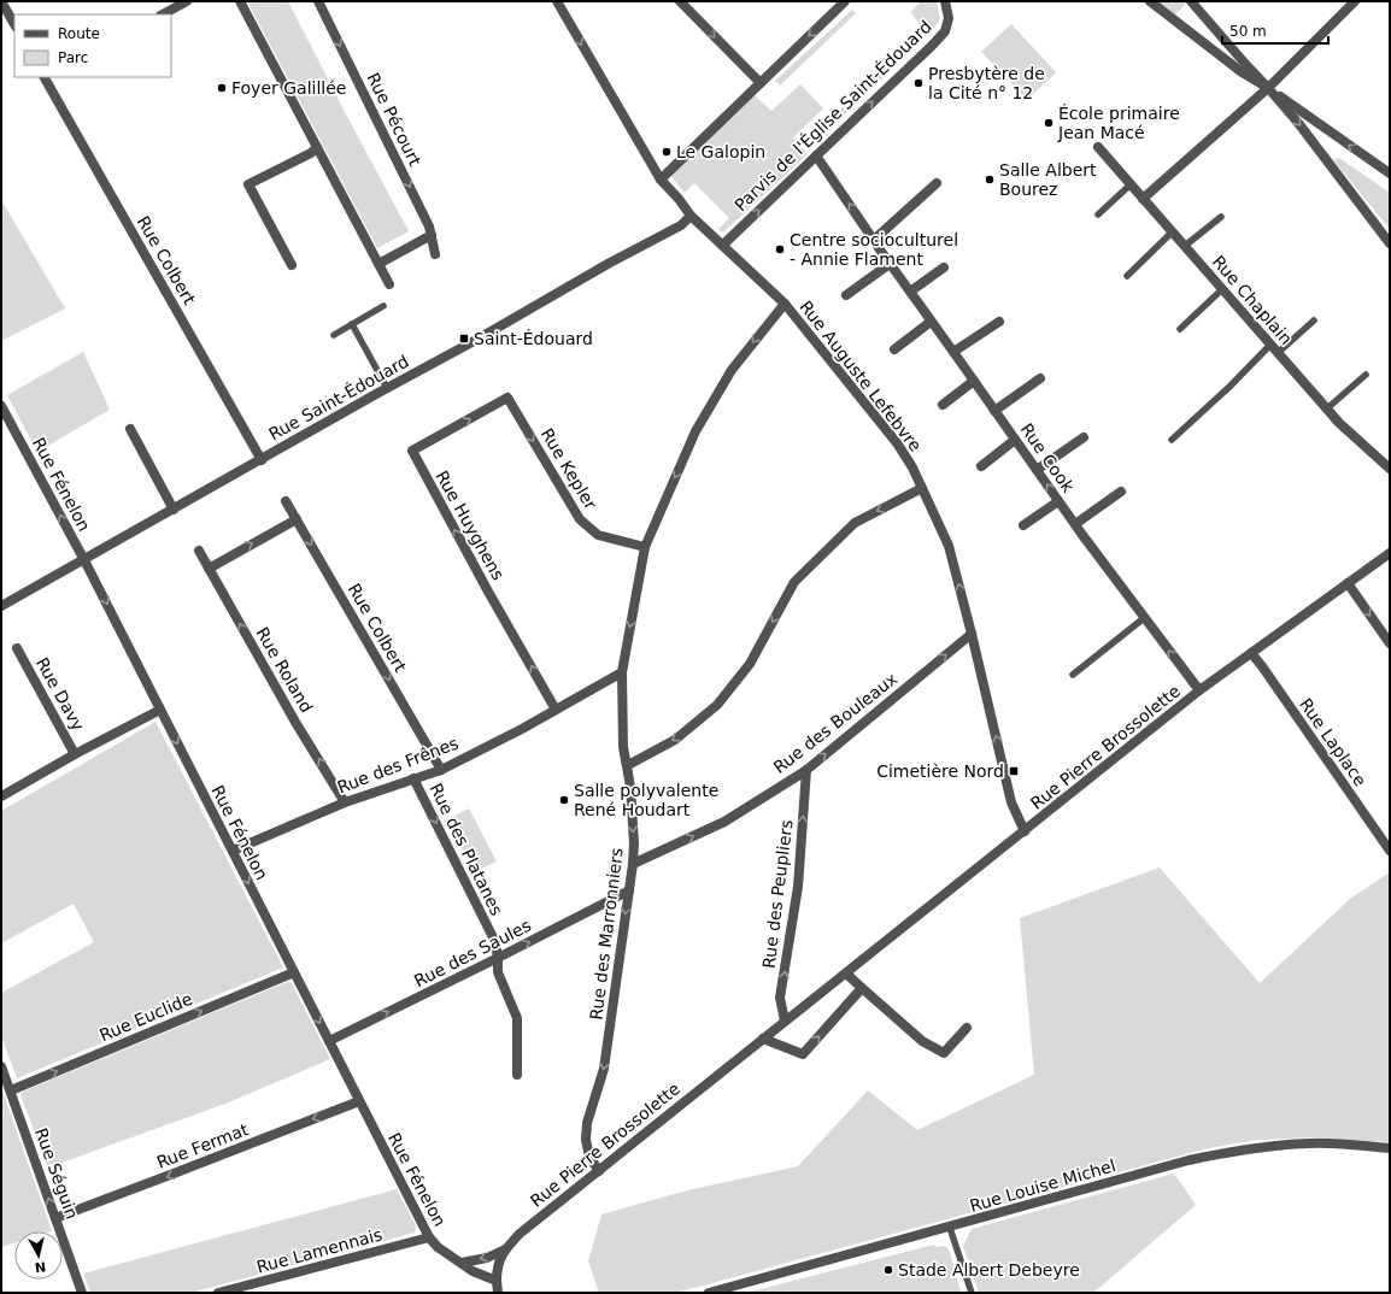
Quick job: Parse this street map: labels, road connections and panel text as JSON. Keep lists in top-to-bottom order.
{
  "streets": {
    "street": [
      "Parvis de l'Église Saint-Édouard",
      "Rue Pécourt",
      "Rue Colbert",
      "Rue Chaplain",
      "Rue Auguste Lefebvre",
      "Rue Saint-Édouard",
      "Rue Cook",
      "Rue Kepler",
      "Rue Fénelon",
      "Rue Huyghens",
      "Rue Roland",
      "Rue Davy",
      "Rue des Bouleaux",
      "Rue Laplace",
      "Rue Pierre Brossolette",
      "Rue des Frênes",
      "Rue des Platanes",
      "Rue des Peupliers",
      "Rue des Marronniers",
      "Rue des Saules",
      "Rue Euclide",
      "Rue Fermat",
      "Rue Séguin",
      "Rue Louise Michel",
      "Rue Lamennais"
    ]
  },
  "crossings": [
    ["Parvis de l'Église Saint-Édouard", "Rue Auguste Lefebvre"],
    ["Parvis de l'Église Saint-Édouard", "Rue Cook"],
    ["Rue Colbert", "Rue Saint-Édouard"],
    ["Rue Colbert", "Rue des Frênes"],
    ["Rue Auguste Lefebvre", "Rue Saint-Édouard"],
    ["Rue Auguste Lefebvre", "Rue des Bouleaux"],
    ["Rue Auguste Lefebvre", "Rue Pierre Brossolette"],
    ["Rue Auguste Lefebvre", "Rue des Marronniers"],
    ["Rue Saint-Édouard", "Rue Fénelon"],
    ["Rue Cook", "Rue Pierre Brossolette"],
    ["Rue Kepler", "Rue Huyghens"],
    ["Rue Kepler", "Rue des Marronniers"],
    ["Rue Fénelon", "Rue Pierre Brossolette"],
    ["Rue Fénelon", "Rue des Frênes"],
    ["Rue Fénelon", "Rue des Saules"],
    ["Rue Fénelon", "Rue Euclide"],
    ["Rue Fénelon", "Rue Fermat"],
    ["Rue Fénelon", "Rue Lamennais"],
    ["Rue Huyghens", "Rue des Frênes"],
    ["Rue Roland", "Rue des Frênes"],
    ["Rue des Bouleaux", "Rue des Peupliers"],
    ["Rue des Bouleaux", "Rue des Marronniers"],
    ["Rue Laplace", "Rue Pierre Brossolette"],
    ["Rue Pierre Brossolette", "Rue des Peupliers"],
    ["Rue Pierre Brossolette", "Rue des Marronniers"],
    ["Rue des Frênes", "Rue des Platanes"],
    ["Rue des Frênes", "Rue des Marronniers"],
    ["Rue des Platanes", "Rue des Saules"],
    ["Rue des Marronniers", "Rue des Saules"],
    ["Rue Euclide", "Rue Séguin"],
    ["Rue Fermat", "Rue Séguin"]
  ],
  "one_way": [
    "Parvis de l'Église Saint-Édouard",
    "Rue Colbert",
    "Rue Cook",
    "Rue Kepler",
    "Rue Roland",
    "Rue des Bouleaux",
    "Rue des Platanes",
    "Rue des Peupliers",
    "Rue des Marronniers",
    "Rue des Saules",
    "Rue Euclide",
    "Rue Fermat",
    "Rue Séguin"
  ],
  "places": {
    "other": [
      "Presbytère de la Cité n° 12",
      "Foyer Galillée",
      "École primaire Jean Macé",
      "Le Galopin",
      "Salle Albert Bourez",
      "Centre socioculturel - Annie Flament",
      "Salle polyvalente René Houdart",
      "Stade Albert Debeyre"
    ],
    "transit": ["Saint-Édouard", "Cimetière Nord"]
  },
  "legend": ["Route", "Parc"],
  "scale_bar": "50 m",
  "north": "bottom"
}
